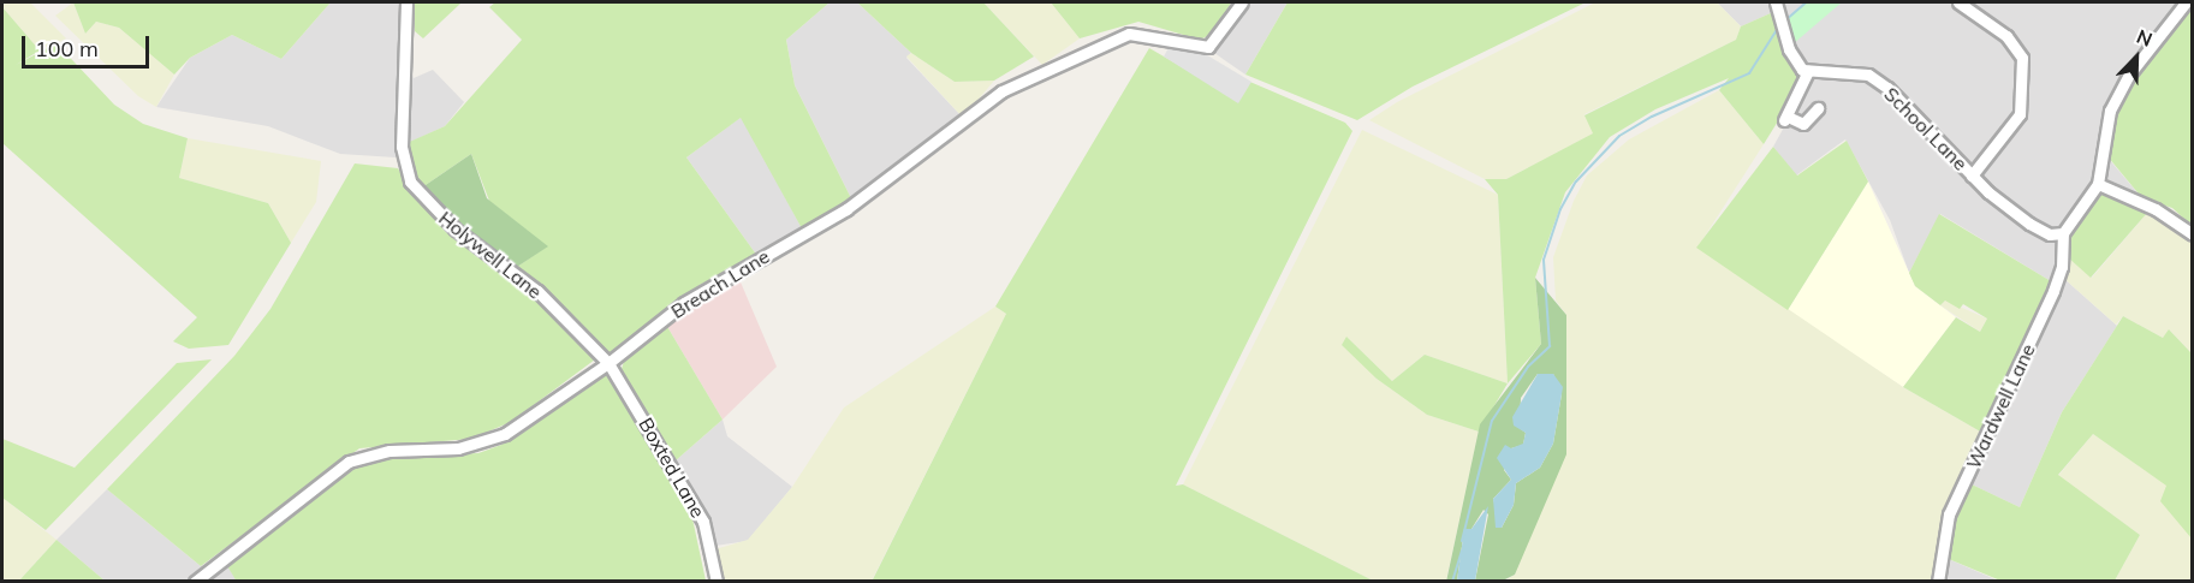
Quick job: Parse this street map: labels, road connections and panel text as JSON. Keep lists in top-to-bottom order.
{
  "streets": {
    "street": [
      "School Lane",
      "Holywell Lane",
      "Breach Lane",
      "Wardwell Lane",
      "Boxted Lane"
    ]
  },
  "crossings": [
    ["School Lane", "Wardwell Lane"],
    ["Holywell Lane", "Breach Lane"],
    ["Holywell Lane", "Boxted Lane"],
    ["Breach Lane", "Boxted Lane"]
  ],
  "scale_bar": "100 m",
  "north": "top right"
}
